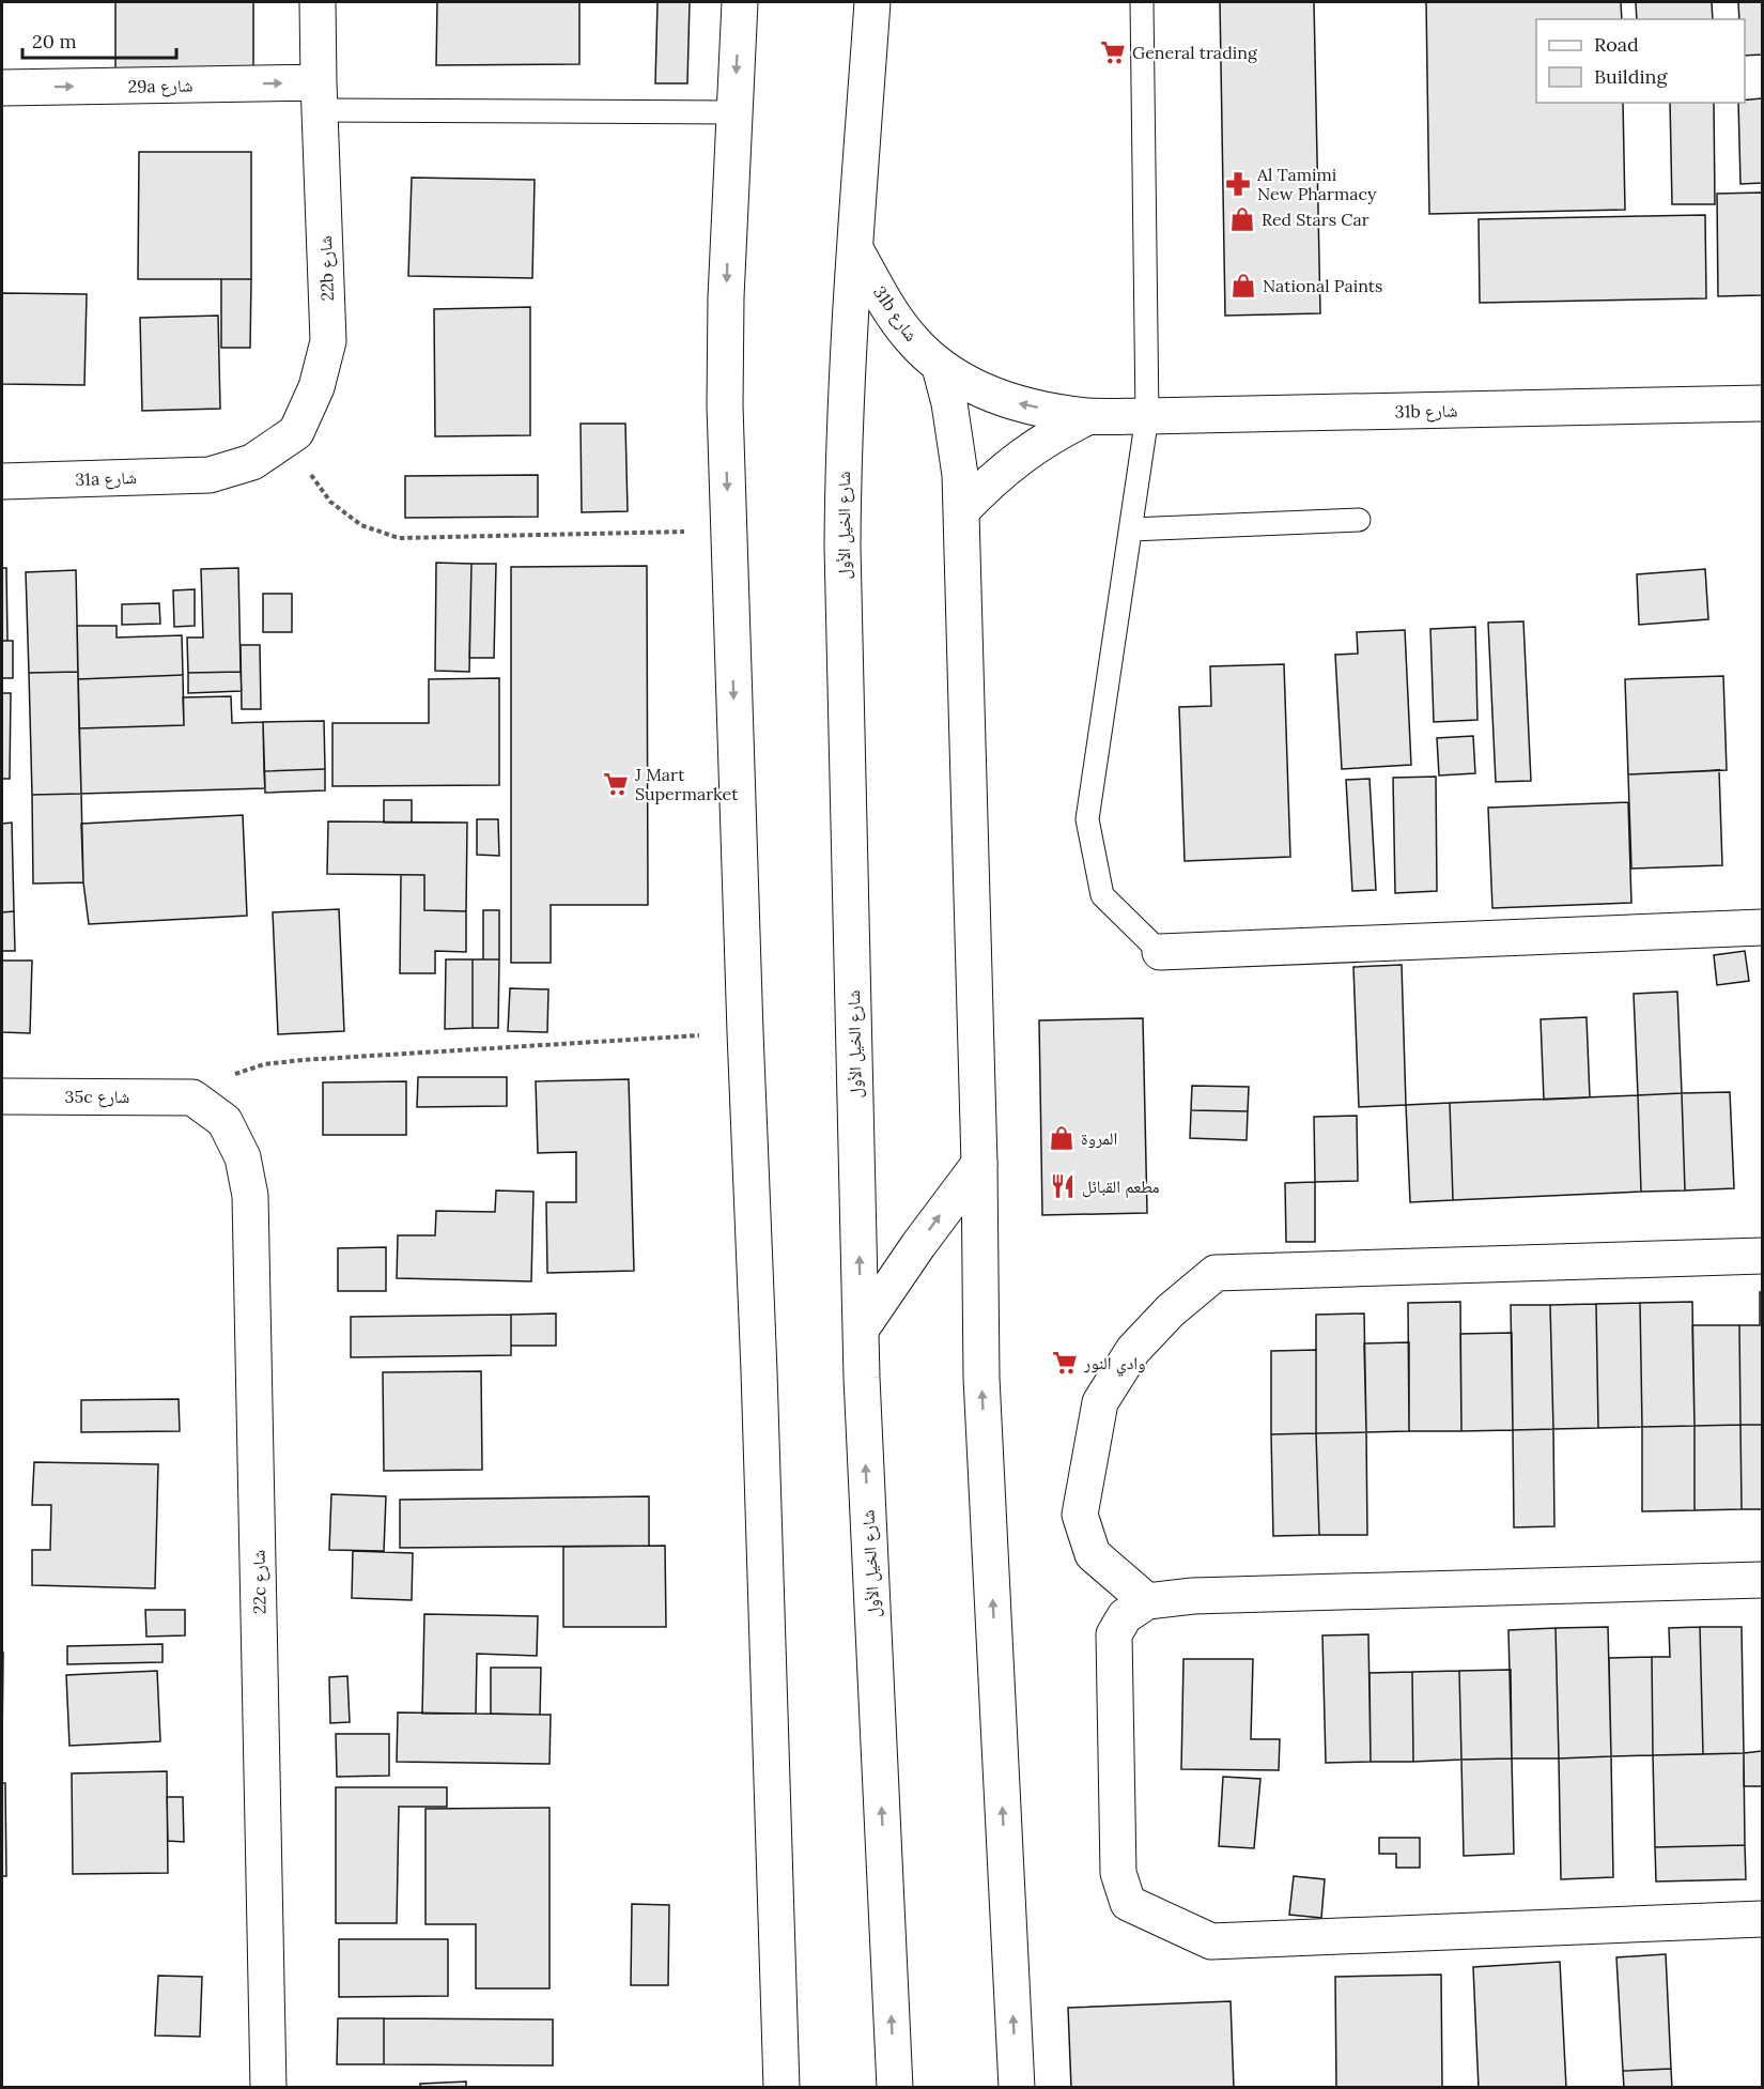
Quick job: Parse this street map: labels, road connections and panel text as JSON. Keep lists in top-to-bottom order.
{
  "streets": {
    "street": [
      "29a شارع",
      "22b شارع",
      "31b شارع",
      "31a شارع",
      "شارع الخيل الأول",
      "35c شارع",
      "22c شارع"
    ]
  },
  "crossings": [
    ["29a شارع", "22b شارع"],
    ["22b شارع", "31a شارع"],
    ["31b شارع", "شارع الخيل الأول"],
    ["35c شارع", "22c شارع"]
  ],
  "one_way": ["29a شارع"],
  "places": {
    "supermarket": ["General trading", "J Mart Supermarket", "وادي النور"],
    "pharmacy": ["Al Tamimi New Pharmacy"],
    "shop": ["Red Stars Car", "National Paints", "المروة"],
    "restaurant": ["مطعم القبائل"]
  },
  "legend": ["Road", "Building"],
  "scale_bar": "20 m"
}
